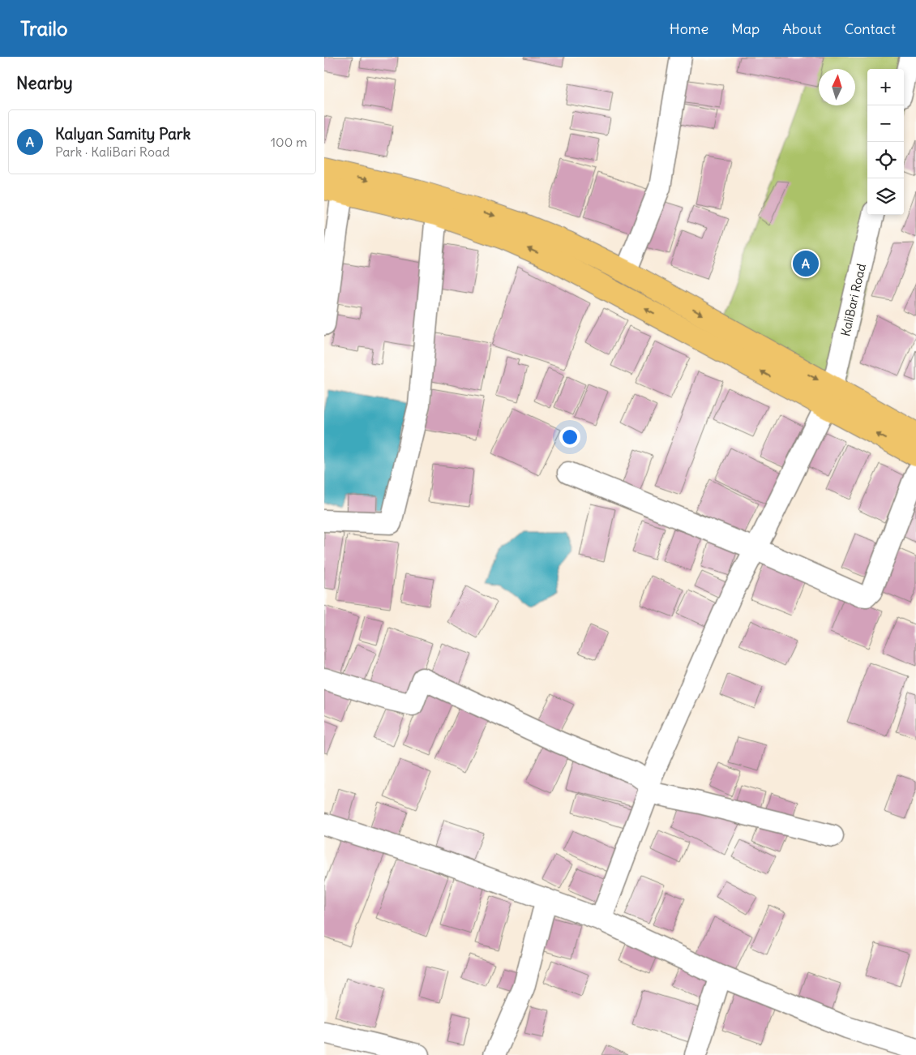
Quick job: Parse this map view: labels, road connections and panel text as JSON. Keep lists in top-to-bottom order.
{
  "streets": {
    "street": ["KaliBari Road"]
  },
  "north": "top",
  "page": {
    "header": "Trailo",
    "nav": [
      "Home",
      "Map",
      "About",
      "Contact"
    ],
    "heading": "Nearby",
    "map_buttons": ["+", "−"],
    "list": [
      {
        "mark": "A",
        "name": "Kalyan Samity Park",
        "note": "Park · KaliBari Road",
        "value": "100 m"
      }
    ],
    "pins": "A"
  }
}
